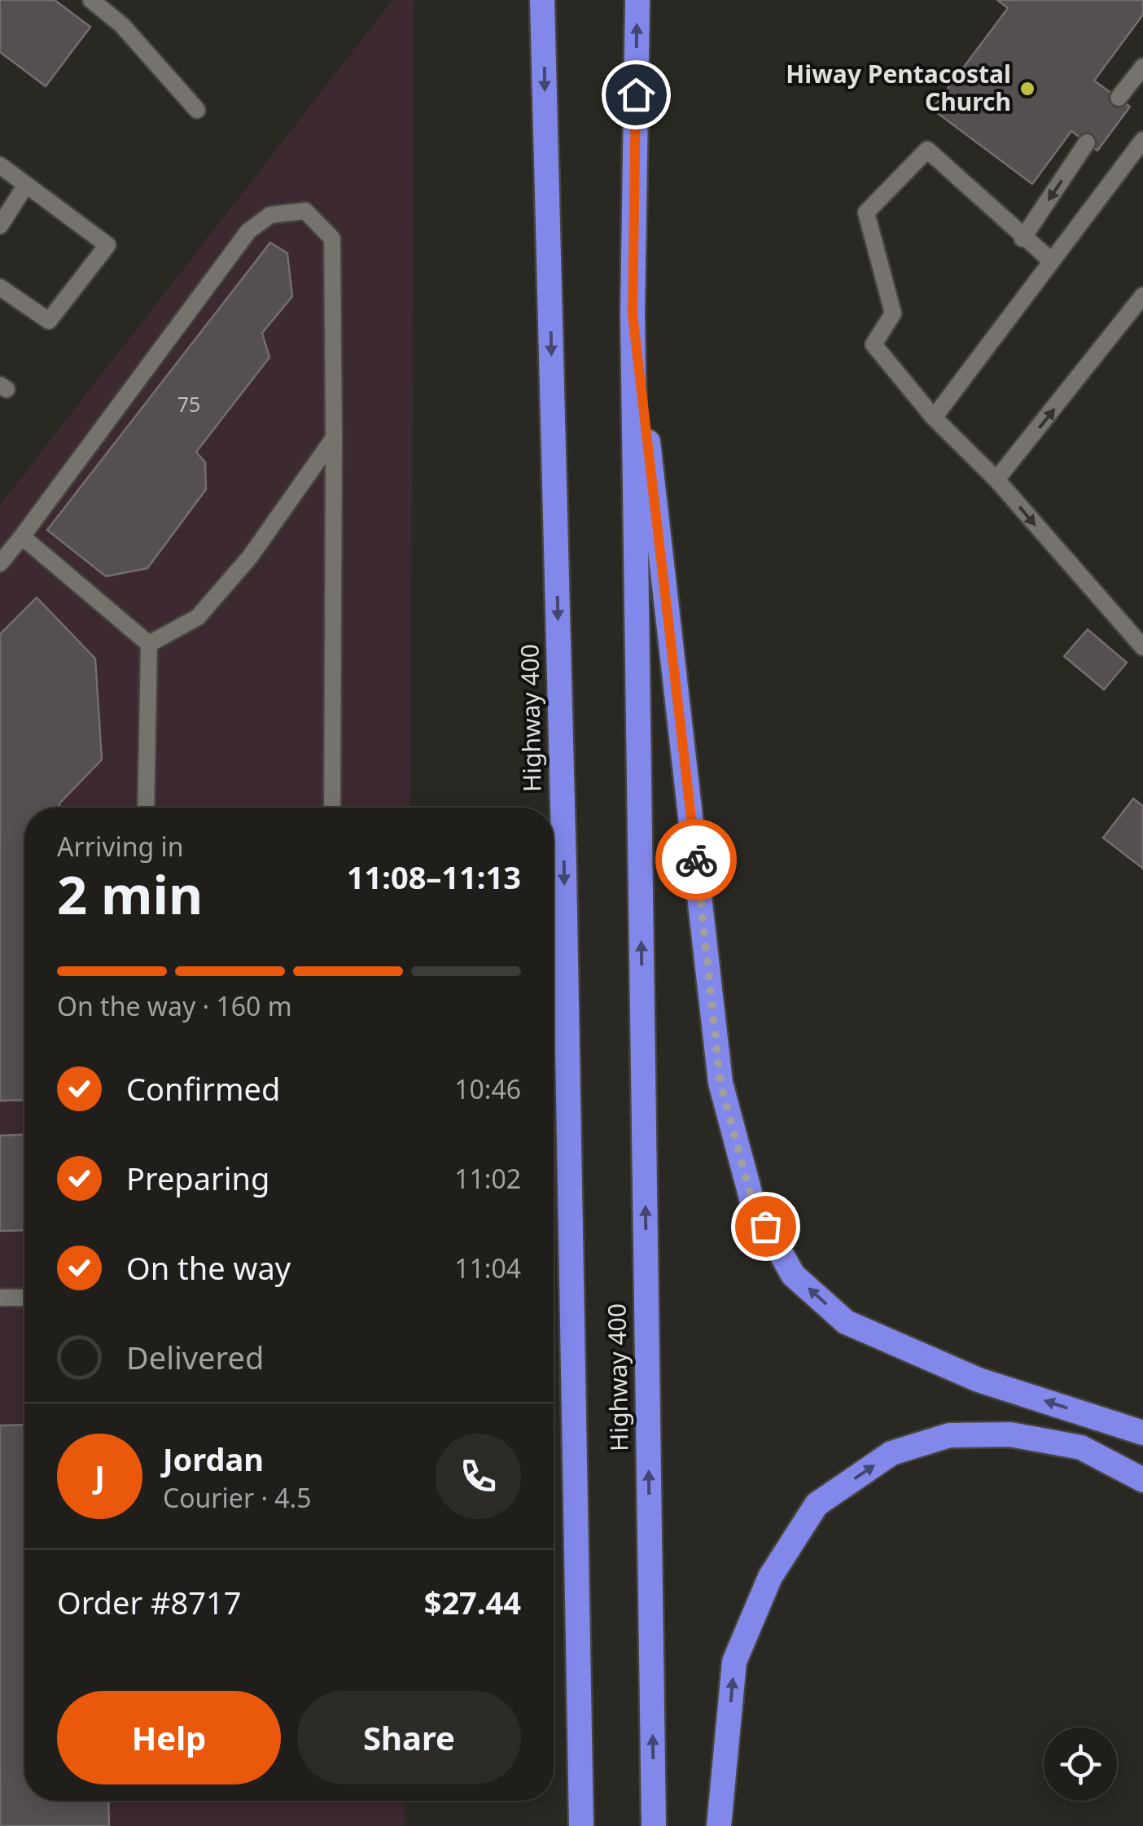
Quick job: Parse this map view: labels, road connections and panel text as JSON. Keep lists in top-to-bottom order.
{
  "streets": {
    "highway": ["Highway 400"]
  },
  "places": ["Hiway Pentacostal Church"],
  "house_numbers": ["75"],
  "page": {
    "heading": ["2 min", "Arriving in", "11:08–11:13"],
    "panel": [
      "Jordan",
      "Courier · 4.5",
      "Order #8717",
      "$27.44"
    ],
    "bar": "On the way · 160 m",
    "list": [
      ["Confirmed", "10:46"],
      ["Preparing", "11:02"],
      ["On the way", "11:04"],
      "Delivered"
    ],
    "round": "J",
    "buttons": ["Help", "Share"]
  }
}
